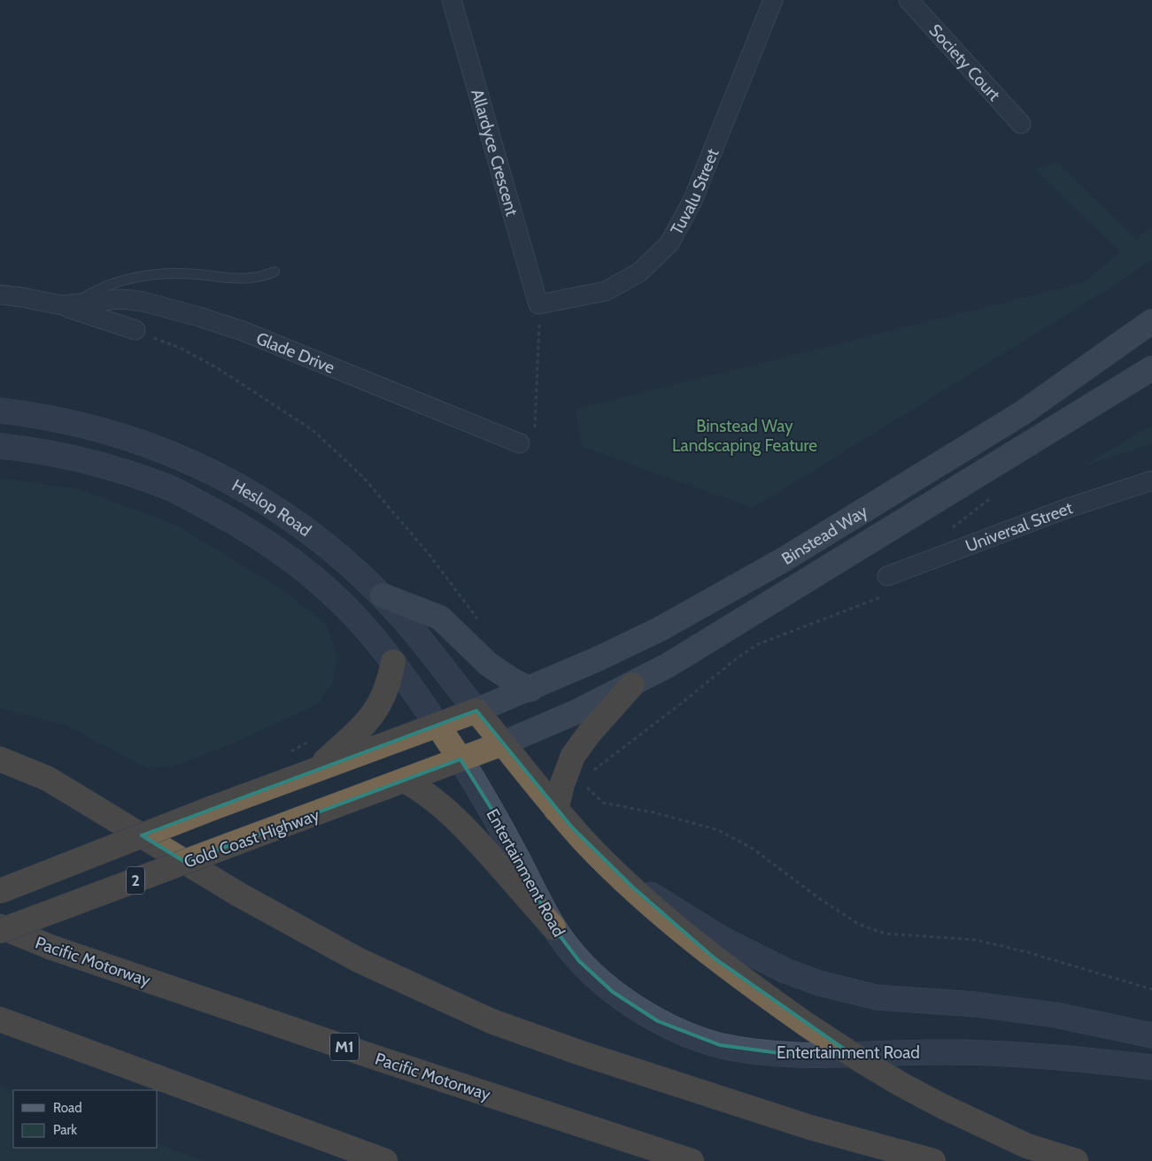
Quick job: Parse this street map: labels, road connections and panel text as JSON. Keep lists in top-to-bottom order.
{
  "streets": {
    "highway": [
      "Gold Coast Highway",
      "Entertainment Road",
      "2",
      "Pacific Motorway",
      "M1"
    ],
    "main road": ["Binstead Way"],
    "street": [
      "Society Court",
      "Allardyce Crescent",
      "Tuvalu Street",
      "Glade Drive",
      "Heslop Road",
      "Universal Street"
    ]
  },
  "crossings": [
    ["Allardyce Crescent", "Tuvalu Street"],
    ["Heslop Road", "Binstead Way"],
    ["Heslop Road", "Entertainment Road"],
    ["Heslop Road", "2"],
    ["Binstead Way", "Gold Coast Highway"],
    ["Binstead Way", "2"],
    ["Gold Coast Highway", "Entertainment Road"],
    ["Entertainment Road", "2"]
  ],
  "parks": ["Binstead Way Landscaping Feature"],
  "legend": ["Road", "Park"]
}
